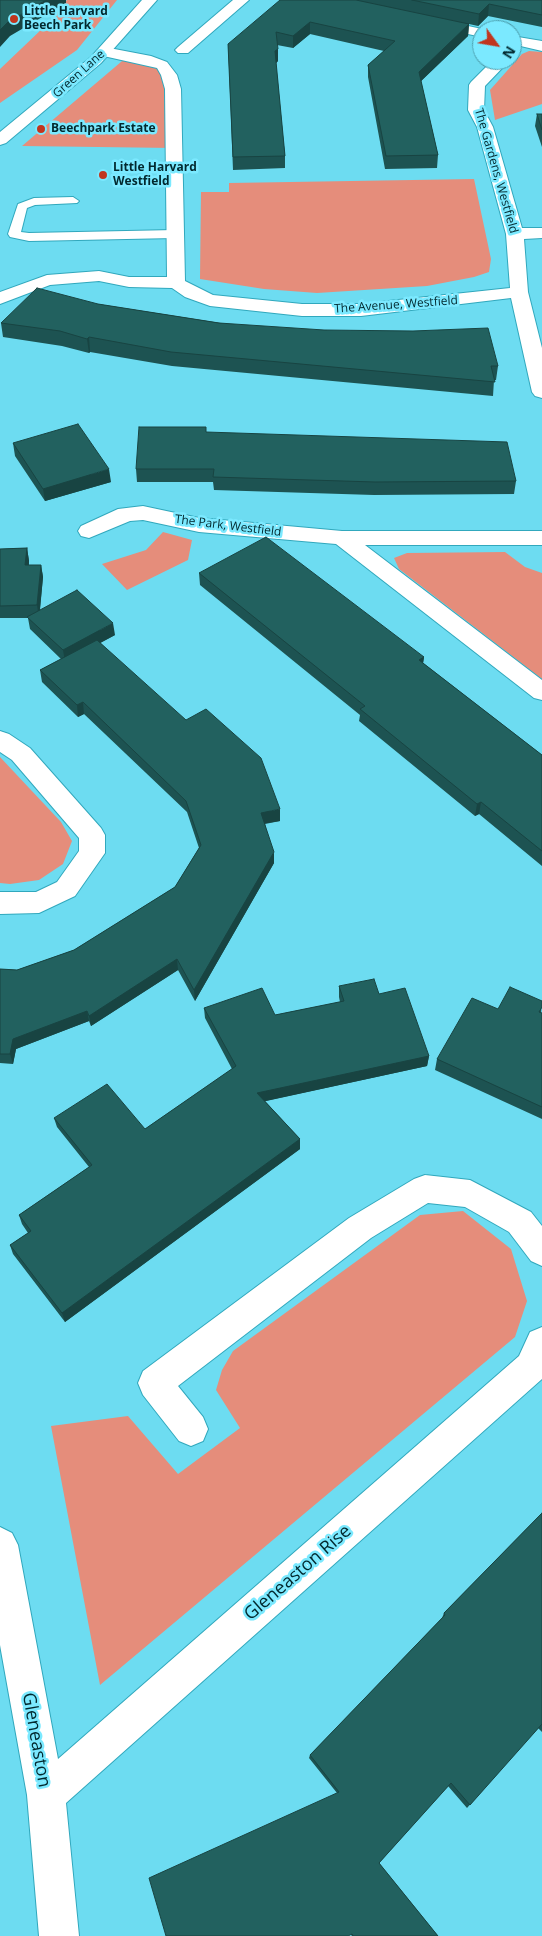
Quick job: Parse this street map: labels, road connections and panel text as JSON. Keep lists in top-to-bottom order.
{
  "streets": {
    "street": [
      "Green Lane",
      "The Gardens, Westfield",
      "The Avenue, Westfield",
      "The Park, Westfield",
      "Gleneaston Rise",
      "Gleneaston"
    ]
  },
  "crossings": [
    ["The Gardens, Westfield", "The Avenue, Westfield"],
    ["Gleneaston Rise", "Gleneaston"]
  ],
  "places": ["Little Harvard Beech Park", "Beechpark Estate", "Little Harvard Westfield"],
  "north": "bottom right"
}
